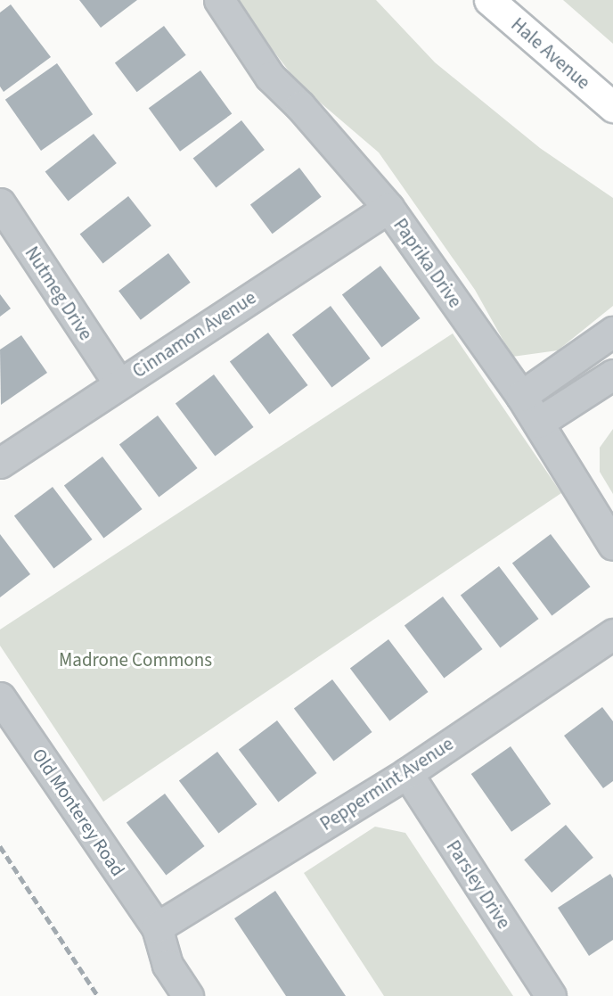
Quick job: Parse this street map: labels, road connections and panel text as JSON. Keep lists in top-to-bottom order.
{
  "streets": {
    "main road": ["Hale Avenue"],
    "street": [
      "Paprika Drive",
      "Nutmeg Drive",
      "Cinnamon Avenue",
      "Peppermint Avenue",
      "Old Monterey Road",
      "Parsley Drive"
    ]
  },
  "crossings": [
    ["Paprika Drive", "Cinnamon Avenue"],
    ["Nutmeg Drive", "Cinnamon Avenue"],
    ["Peppermint Avenue", "Old Monterey Road"],
    ["Peppermint Avenue", "Parsley Drive"]
  ],
  "parks": ["Madrone Commons"]
}
